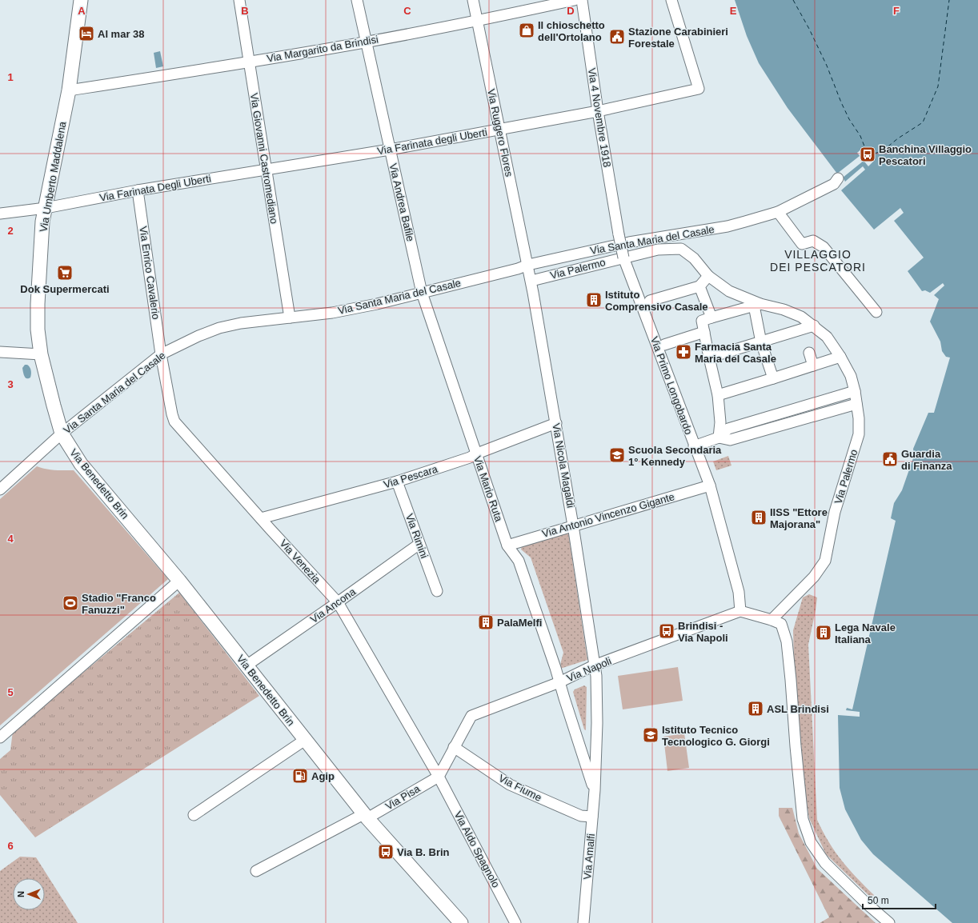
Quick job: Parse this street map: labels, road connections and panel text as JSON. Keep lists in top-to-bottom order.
{
  "streets": {
    "street": [
      "Via Margarito da Brindisi",
      "Via 4 Novembre 1918",
      "Via Ruggero Flores",
      "Via Farinata degli Uberti",
      "Via Giovanni Castromediano",
      "Via Umberto Maddalena",
      "Via Farinata Degli Uberti",
      "Via Andrea Bafile",
      "Via Santa Maria del Casale",
      "Via Palermo",
      "Via Enrico Cavalerio",
      "Via Primo Longobardo",
      "Via Nicola Magaldi",
      "Via Pescara",
      "Via Benedetto Brin",
      "Via Mario Ruta",
      "Via Antonio Vincenzo Gigante",
      "Via Rimini",
      "Via Venezia",
      "Via Ancona",
      "Via Napoli",
      "Via Fiume",
      "Via Pisa",
      "Via Aldo Spagnolo",
      "Via Amalfi"
    ]
  },
  "crossings": [
    ["Via Margarito da Brindisi", "Via Ruggero Flores"],
    ["Via Margarito da Brindisi", "Via Giovanni Castromediano"],
    ["Via Margarito da Brindisi", "Via Umberto Maddalena"],
    ["Via Margarito da Brindisi", "Via Andrea Bafile"],
    ["Via 4 Novembre 1918", "Via Farinata degli Uberti"],
    ["Via 4 Novembre 1918", "Via Primo Longobardo"],
    ["Via Ruggero Flores", "Via Farinata degli Uberti"],
    ["Via Ruggero Flores", "Via Santa Maria del Casale"],
    ["Via Ruggero Flores", "Via Nicola Magaldi"],
    ["Via Farinata degli Uberti", "Via Giovanni Castromediano"],
    ["Via Farinata degli Uberti", "Via Farinata Degli Uberti"],
    ["Via Farinata degli Uberti", "Via Andrea Bafile"],
    ["Via Giovanni Castromediano", "Via Farinata Degli Uberti"],
    ["Via Giovanni Castromediano", "Via Santa Maria del Casale"],
    ["Via Umberto Maddalena", "Via Farinata Degli Uberti"],
    ["Via Umberto Maddalena", "Via Benedetto Brin"],
    ["Via Farinata Degli Uberti", "Via Enrico Cavalerio"],
    ["Via Andrea Bafile", "Via Santa Maria del Casale"],
    ["Via Andrea Bafile", "Via Mario Ruta"],
    ["Via Santa Maria del Casale", "Via Enrico Cavalerio"],
    ["Via Santa Maria del Casale", "Via Nicola Magaldi"],
    ["Via Santa Maria del Casale", "Via Benedetto Brin"],
    ["Via Santa Maria del Casale", "Via Mario Ruta"],
    ["Via Santa Maria del Casale", "Via Venezia"],
    ["Via Palermo", "Via Primo Longobardo"],
    ["Via Palermo", "Via Nicola Magaldi"],
    ["Via Enrico Cavalerio", "Via Venezia"],
    ["Via Primo Longobardo", "Via Antonio Vincenzo Gigante"],
    ["Via Primo Longobardo", "Via Napoli"],
    ["Via Nicola Magaldi", "Via Pescara"],
    ["Via Nicola Magaldi", "Via Antonio Vincenzo Gigante"],
    ["Via Nicola Magaldi", "Via Napoli"],
    ["Via Nicola Magaldi", "Via Amalfi"],
    ["Via Pescara", "Via Mario Ruta"],
    ["Via Pescara", "Via Rimini"],
    ["Via Pescara", "Via Venezia"],
    ["Via Benedetto Brin", "Via Ancona"],
    ["Via Benedetto Brin", "Via Pisa"],
    ["Via Mario Ruta", "Via Antonio Vincenzo Gigante"],
    ["Via Mario Ruta", "Via Napoli"],
    ["Via Mario Ruta", "Via Amalfi"],
    ["Via Rimini", "Via Ancona"],
    ["Via Venezia", "Via Ancona"],
    ["Via Venezia", "Via Napoli"],
    ["Via Venezia", "Via Pisa"],
    ["Via Venezia", "Via Aldo Spagnolo"],
    ["Via Napoli", "Via Fiume"],
    ["Via Napoli", "Via Pisa"],
    ["Via Napoli", "Via Aldo Spagnolo"],
    ["Via Napoli", "Via Amalfi"],
    ["Via Fiume", "Via Amalfi"],
    ["Via Pisa", "Via Aldo Spagnolo"]
  ],
  "districts": ["VILLAGGIO DEI PESCATORI"],
  "places": {
    "shop": ["Il chioschetto dell'Ortolano"],
    "hotel": ["Al mar 38"],
    "public building": ["Stazione Carabinieri Forestale", "Guardia di Finanza"],
    "bus stop": ["Banchina Villaggio Pescatori", "Brindisi - Via Napoli", "Via B. Brin"],
    "supermarket": ["Dok Supermercati"],
    "building": [
      "Istituto Comprensivo Casale",
      "IISS \"Ettore Majorana\"",
      "PalaMelfi",
      "Lega Navale Italiana",
      "ASL Brindisi"
    ],
    "pharmacy": ["Farmacia Santa Maria del Casale"],
    "school or university": ["Scuola Secondaria 1° Kennedy", "Istituto Tecnico Tecnologico G. Giorgi"],
    "sports": ["Stadio \"Franco Fanuzzi\""],
    "fuel station": ["Agip"]
  },
  "scale_bar": "50 m",
  "north": "left",
  "grid": {
    "columns": [
      "A",
      "B",
      "C",
      "D",
      "E",
      "F"
    ],
    "rows": [
      "1",
      "2",
      "3",
      "4",
      "5",
      "6"
    ]
  }
}
